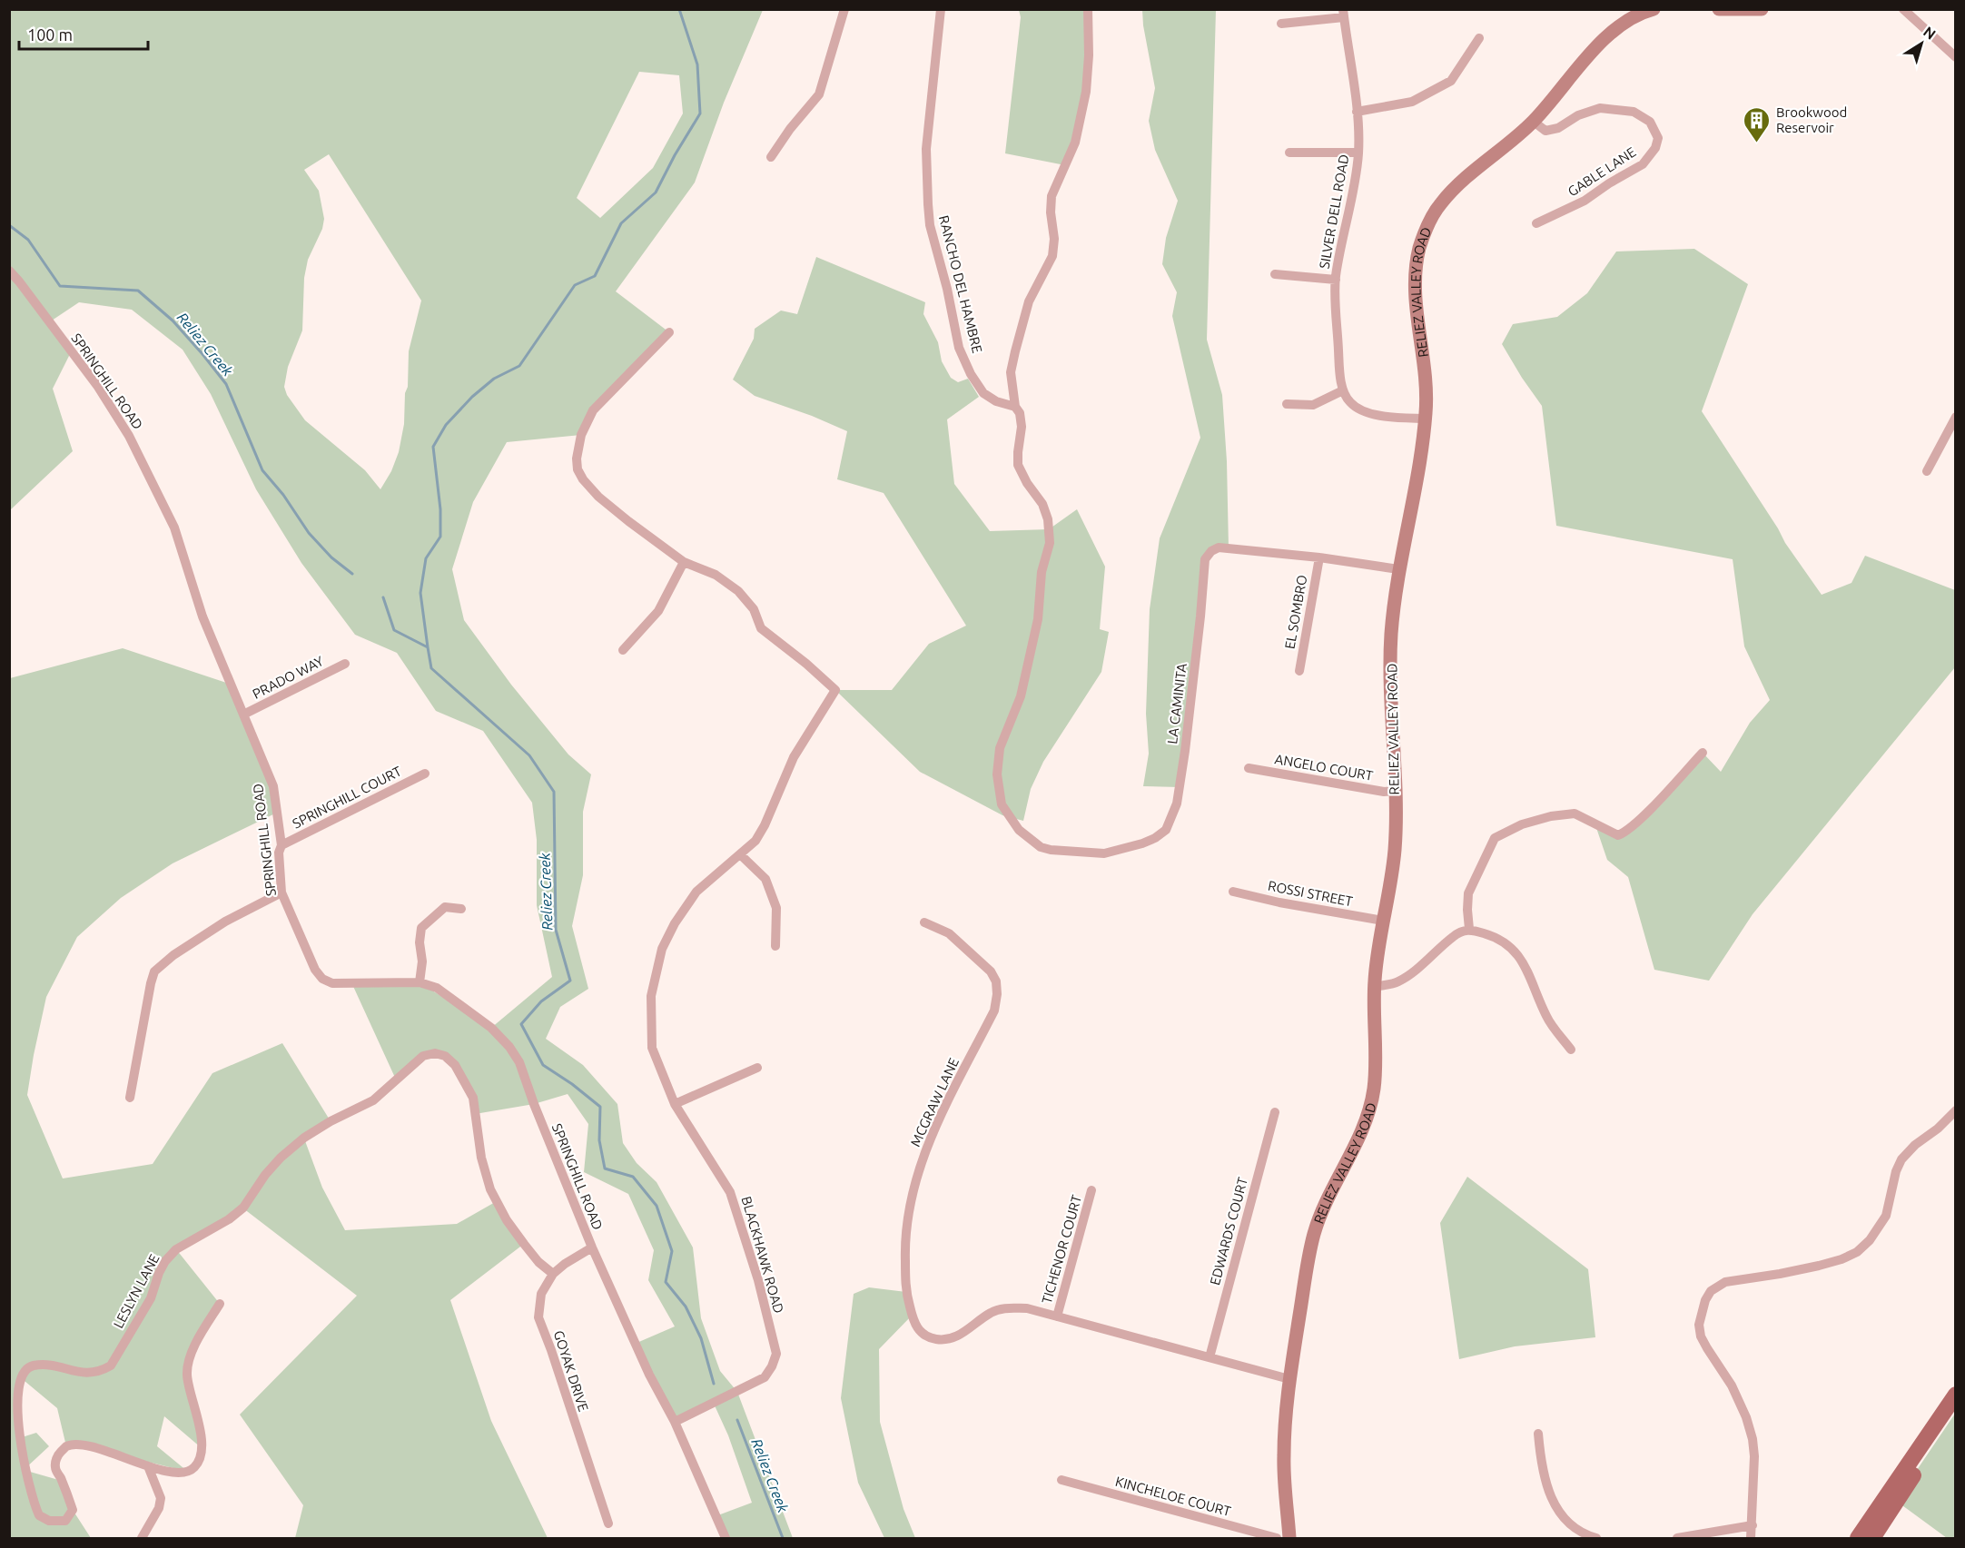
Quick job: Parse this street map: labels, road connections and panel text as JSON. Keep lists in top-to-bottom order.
{
  "streets": {
    "main road": ["RELIEZ VALLEY ROAD"],
    "street": [
      "GABLE LANE",
      "SILVER DELL ROAD",
      "RANCHO DEL HAMBRE",
      "SPRINGHILL ROAD",
      "EL SOMBRO",
      "PRADO WAY",
      "LA CAMINITA",
      "ANGELO COURT",
      "SPRINGHILL COURT",
      "ROSSI STREET",
      "MCGRAW LANE",
      "EDWARDS COURT",
      "TICHENOR COURT",
      "BLACKHAWK ROAD",
      "LESLYN LANE",
      "GOYAK DRIVE",
      "KINCHELOE COURT"
    ]
  },
  "crossings": [
    ["GABLE LANE", "RELIEZ VALLEY ROAD"],
    ["RANCHO DEL HAMBRE", "LA CAMINITA"],
    ["RELIEZ VALLEY ROAD", "LA CAMINITA"],
    ["RELIEZ VALLEY ROAD", "ANGELO COURT"],
    ["RELIEZ VALLEY ROAD", "ROSSI STREET"],
    ["RELIEZ VALLEY ROAD", "MCGRAW LANE"],
    ["SPRINGHILL ROAD", "PRADO WAY"],
    ["SPRINGHILL ROAD", "SPRINGHILL COURT"],
    ["SPRINGHILL ROAD", "BLACKHAWK ROAD"],
    ["SPRINGHILL ROAD", "GOYAK DRIVE"],
    ["EL SOMBRO", "LA CAMINITA"],
    ["MCGRAW LANE", "EDWARDS COURT"],
    ["MCGRAW LANE", "TICHENOR COURT"],
    ["LESLYN LANE", "GOYAK DRIVE"]
  ],
  "water": ["Reliez Creek"],
  "places": {
    "building": ["Brookwood Reservoir"]
  },
  "scale_bar": "100 m",
  "north": "top right"
}
